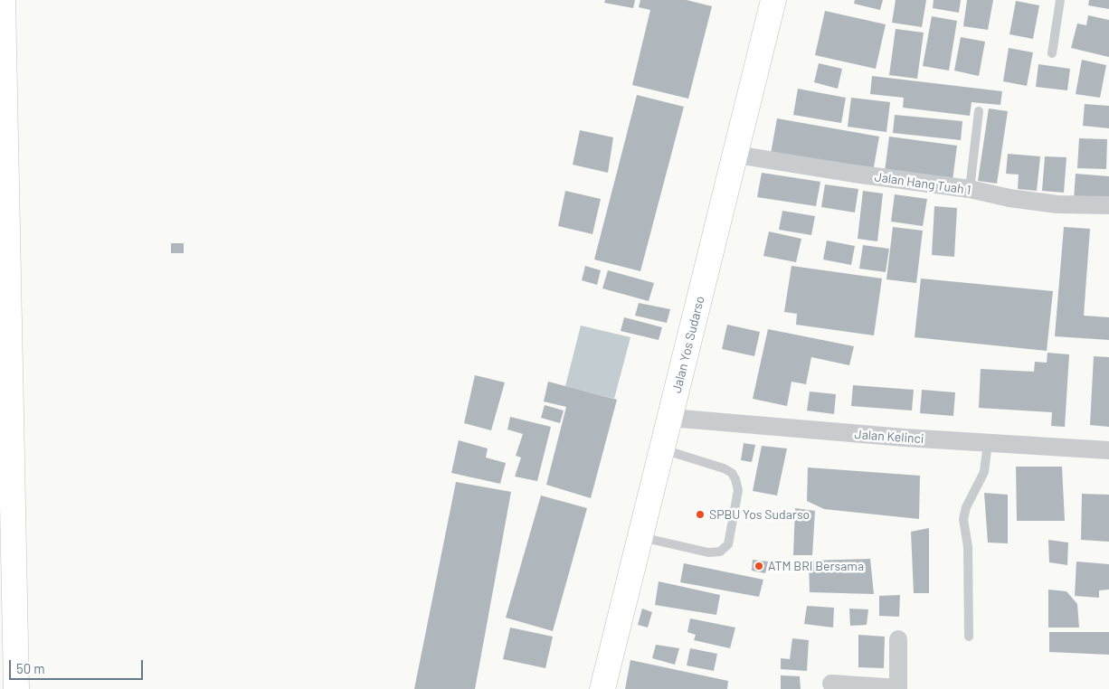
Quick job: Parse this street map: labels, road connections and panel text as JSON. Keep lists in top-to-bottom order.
{
  "streets": {
    "main road": ["Jalan Yos Sudarso"],
    "street": ["Jalan Hang Tuah 1", "Jalan Kelinci"]
  },
  "crossings": [
    ["Jalan Hang Tuah 1", "Jalan Yos Sudarso"],
    ["Jalan Yos Sudarso", "Jalan Kelinci"]
  ],
  "places": ["SPBU Yos Sudarso", "ATM BRI Bersama"],
  "scale_bar": "50 m"
}
